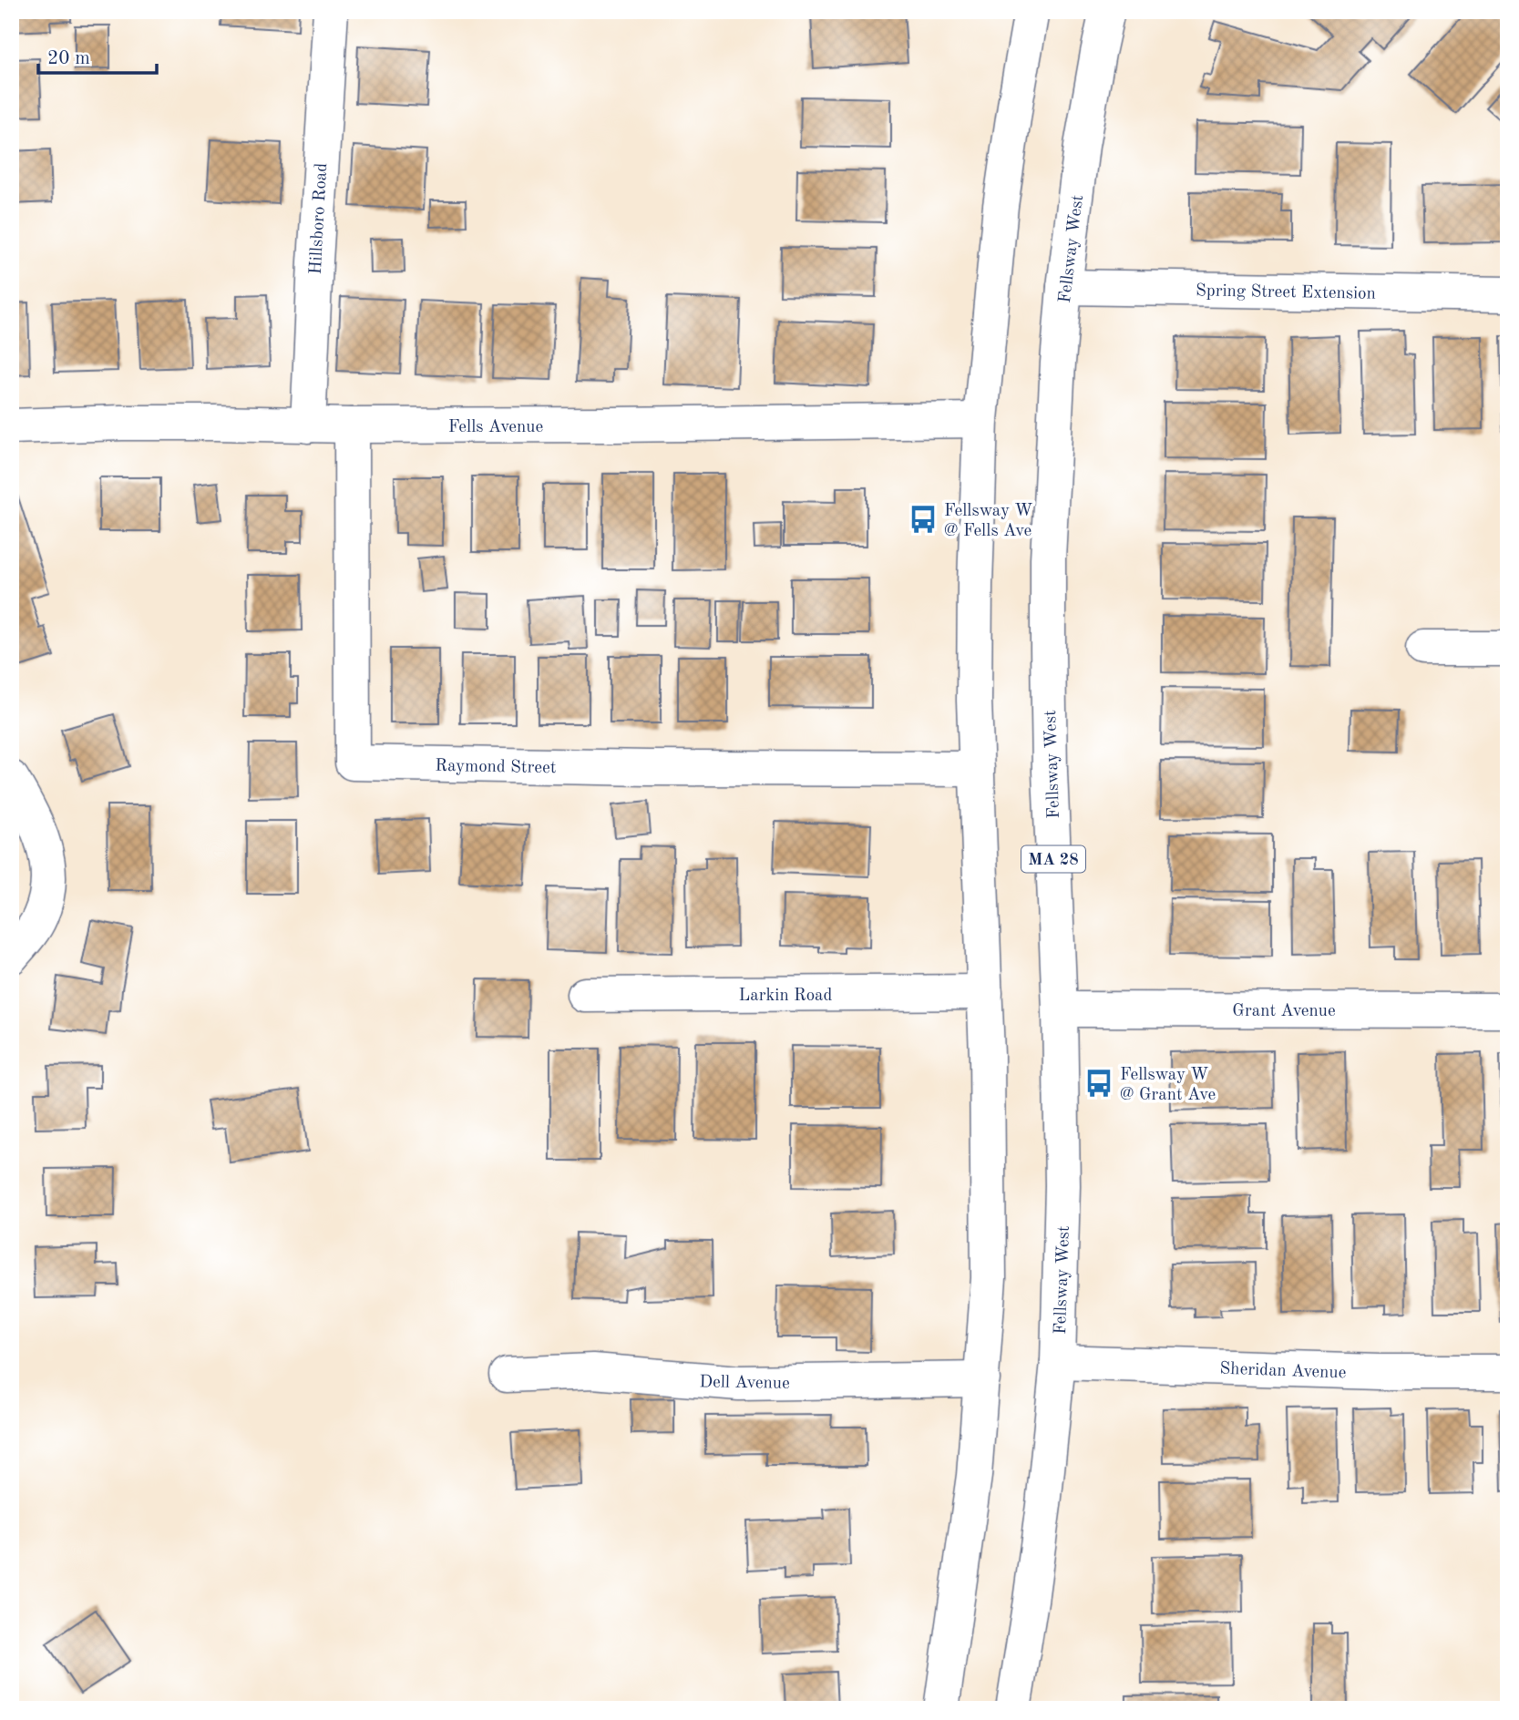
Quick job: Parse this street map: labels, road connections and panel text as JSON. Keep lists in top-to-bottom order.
{
  "streets": {
    "street": [
      "Hillsboro Road",
      "Fellsway West",
      "Spring Street Extension",
      "Fells Avenue",
      "Raymond Street",
      "MA 28",
      "Larkin Road",
      "Grant Avenue",
      "Sheridan Avenue",
      "Dell Avenue"
    ]
  },
  "crossings": [
    ["Hillsboro Road", "Fells Avenue"],
    ["Fellsway West", "Spring Street Extension"],
    ["Fellsway West", "Grant Avenue"],
    ["Fellsway West", "Sheridan Avenue"],
    ["Fells Avenue", "Raymond Street"]
  ],
  "places": {
    "bus stop": ["Fellsway W @ Fells Ave", "Fellsway W @ Grant Ave"]
  },
  "scale_bar": "20 m"
}
